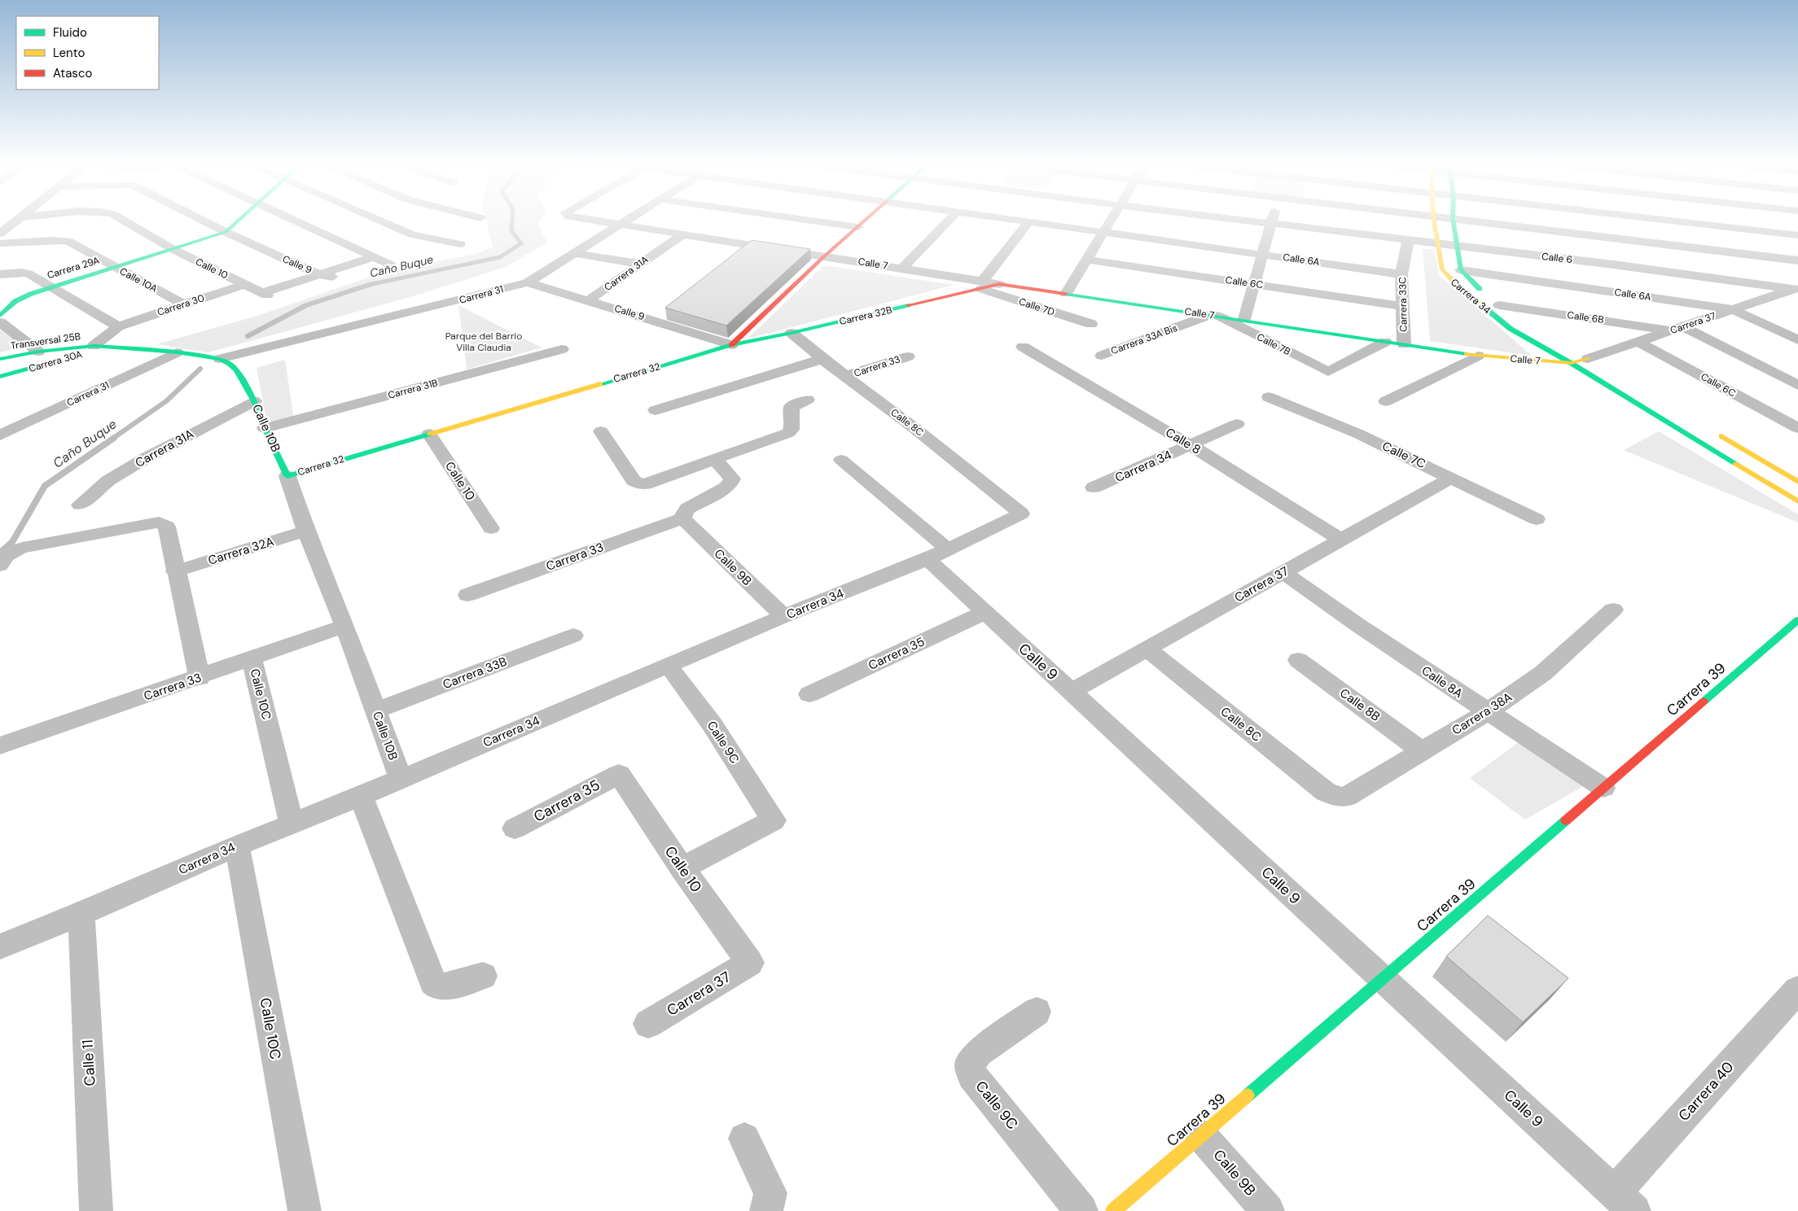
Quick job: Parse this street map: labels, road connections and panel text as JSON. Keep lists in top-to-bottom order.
{
  "streets": {
    "street": [
      "Calle 6",
      "Calle 6A",
      "Calle 7",
      "Calle 9",
      "Carrera 29A",
      "Calle 10",
      "Carrera 31A",
      "Calle 10A",
      "Calle 6C",
      "Carrera 31",
      "Carrera 34",
      "Carrera 33C",
      "Carrera 30",
      "Calle 7D",
      "Carrera 32B",
      "Calle 6B",
      "Carrera 37",
      "Carrera 33A Bis",
      "Transversal 25B",
      "Calle 7B",
      "Carrera 30A",
      "Carrera 33",
      "Carrera 32",
      "Carrera 31B",
      "Calle 8C",
      "Calle 10B",
      "Calle 8",
      "Calle 7C",
      "Carrera 32A",
      "Calle 9B",
      "Carrera 35",
      "Carrera 33B",
      "Calle 8A",
      "Carrera 39",
      "Calle 10C",
      "Calle 8B",
      "Carrera 38A",
      "Calle 9C",
      "Calle 11",
      "Carrera 40"
    ]
  },
  "crossings": [
    ["Calle 6", "Carrera 34"],
    ["Calle 6", "Carrera 33C"],
    ["Calle 6", "Carrera 37"],
    ["Calle 6A", "Carrera 34"],
    ["Calle 6A", "Carrera 33C"],
    ["Calle 6A", "Carrera 37"],
    ["Calle 7", "Carrera 31A"],
    ["Calle 7", "Carrera 31"],
    ["Calle 7", "Carrera 34"],
    ["Calle 7", "Carrera 33C"],
    ["Calle 7", "Calle 7D"],
    ["Calle 7", "Carrera 32B"],
    ["Calle 7", "Carrera 33A Bis"],
    ["Calle 7", "Calle 7B"],
    ["Calle 7", "Carrera 32"],
    ["Calle 9", "Carrera 29A"],
    ["Calle 9", "Calle 10"],
    ["Calle 9", "Carrera 31A"],
    ["Calle 9", "Carrera 31"],
    ["Calle 9", "Carrera 34"],
    ["Calle 9", "Carrera 32B"],
    ["Calle 9", "Carrera 37"],
    ["Calle 9", "Carrera 32"],
    ["Calle 9", "Carrera 35"],
    ["Calle 9", "Carrera 39"],
    ["Calle 9", "Carrera 40"],
    ["Carrera 29A", "Calle 10"],
    ["Carrera 29A", "Calle 10A"],
    ["Calle 10", "Carrera 30"],
    ["Calle 10", "Carrera 37"],
    ["Calle 10", "Carrera 32"],
    ["Calle 10", "Carrera 35"],
    ["Calle 10", "Calle 9C"],
    ["Carrera 31A", "Calle 10B"],
    ["Calle 10A", "Carrera 30"],
    ["Calle 6C", "Carrera 33C"],
    ["Calle 6C", "Carrera 37"],
    ["Carrera 31", "Calle 10B"],
    ["Carrera 34", "Calle 6B"],
    ["Carrera 34", "Calle 8C"],
    ["Carrera 34", "Calle 10B"],
    ["Carrera 34", "Calle 8"],
    ["Carrera 34", "Calle 9B"],
    ["Carrera 34", "Calle 10C"],
    ["Carrera 34", "Calle 9C"],
    ["Carrera 34", "Calle 11"],
    ["Carrera 33C", "Calle 7B"],
    ["Calle 7D", "Carrera 32B"],
    ["Carrera 32B", "Carrera 32"],
    ["Carrera 32B", "Calle 8C"],
    ["Calle 6B", "Carrera 37"],
    ["Carrera 37", "Calle 8C"],
    ["Carrera 37", "Calle 8"],
    ["Carrera 37", "Calle 7C"],
    ["Carrera 37", "Calle 8A"],
    ["Carrera 33A Bis", "Calle 7B"],
    ["Transversal 25B", "Calle 10B"],
    ["Carrera 30A", "Calle 10B"],
    ["Carrera 33", "Calle 8C"],
    ["Carrera 33", "Calle 10B"],
    ["Carrera 33", "Calle 9B"],
    ["Carrera 33", "Calle 10C"],
    ["Carrera 32", "Calle 10B"],
    ["Carrera 31B", "Calle 10B"],
    ["Calle 8C", "Carrera 38A"],
    ["Calle 10B", "Carrera 32A"],
    ["Calle 10B", "Carrera 33B"],
    ["Calle 9B", "Carrera 39"],
    ["Calle 8A", "Carrera 39"],
    ["Calle 8A", "Carrera 38A"],
    ["Calle 8B", "Carrera 38A"]
  ],
  "water": ["Caño Buque"],
  "parks": ["Parque del Barrio Villa Claudia"],
  "legend": ["Fluido", "Lento", "Atasco"]
}
